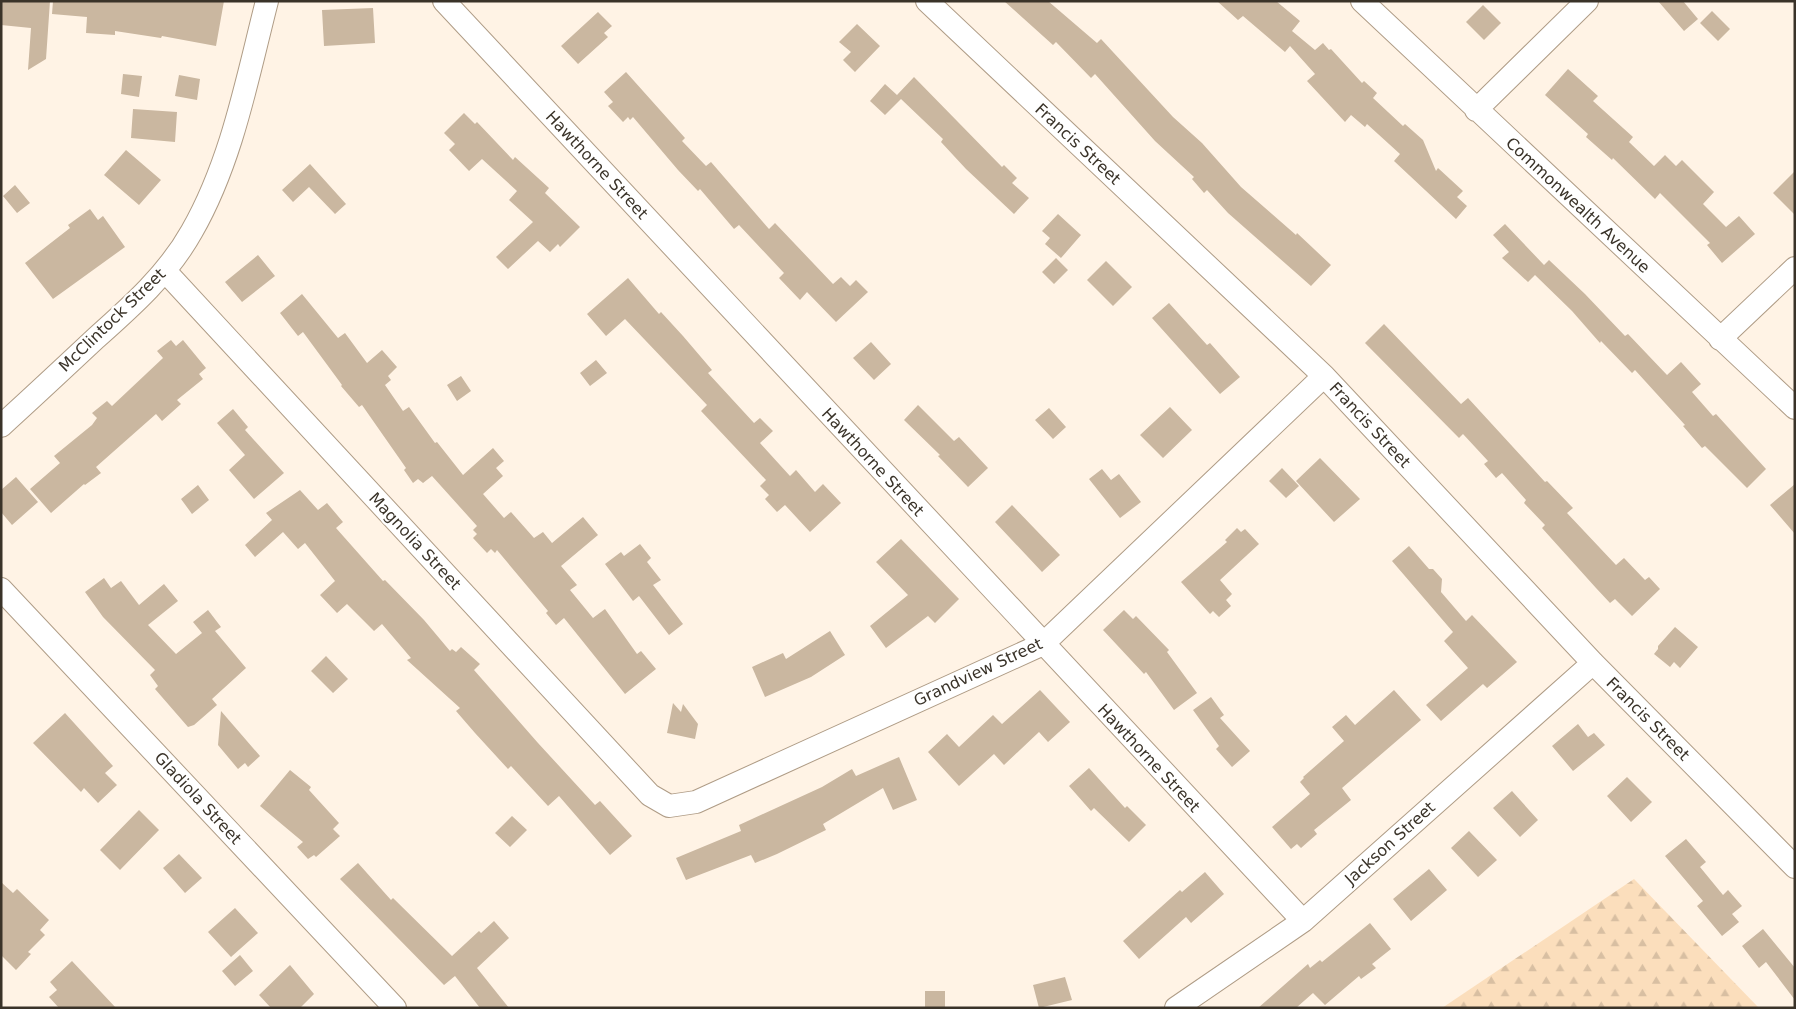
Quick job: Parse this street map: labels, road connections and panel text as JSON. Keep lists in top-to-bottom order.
{
  "streets": {
    "street": [
      "Francis Street",
      "Hawthorne Street",
      "Commonwealth Avenue",
      "McClintock Street",
      "Magnolia Street",
      "Grandview Street",
      "Gladiola Street",
      "Jackson Street"
    ]
  },
  "crossings": [
    ["Francis Street", "Grandview Street"],
    ["Francis Street", "Jackson Street"],
    ["Hawthorne Street", "Grandview Street"],
    ["Hawthorne Street", "Jackson Street"],
    ["McClintock Street", "Magnolia Street"],
    ["Magnolia Street", "Grandview Street"]
  ]
}
